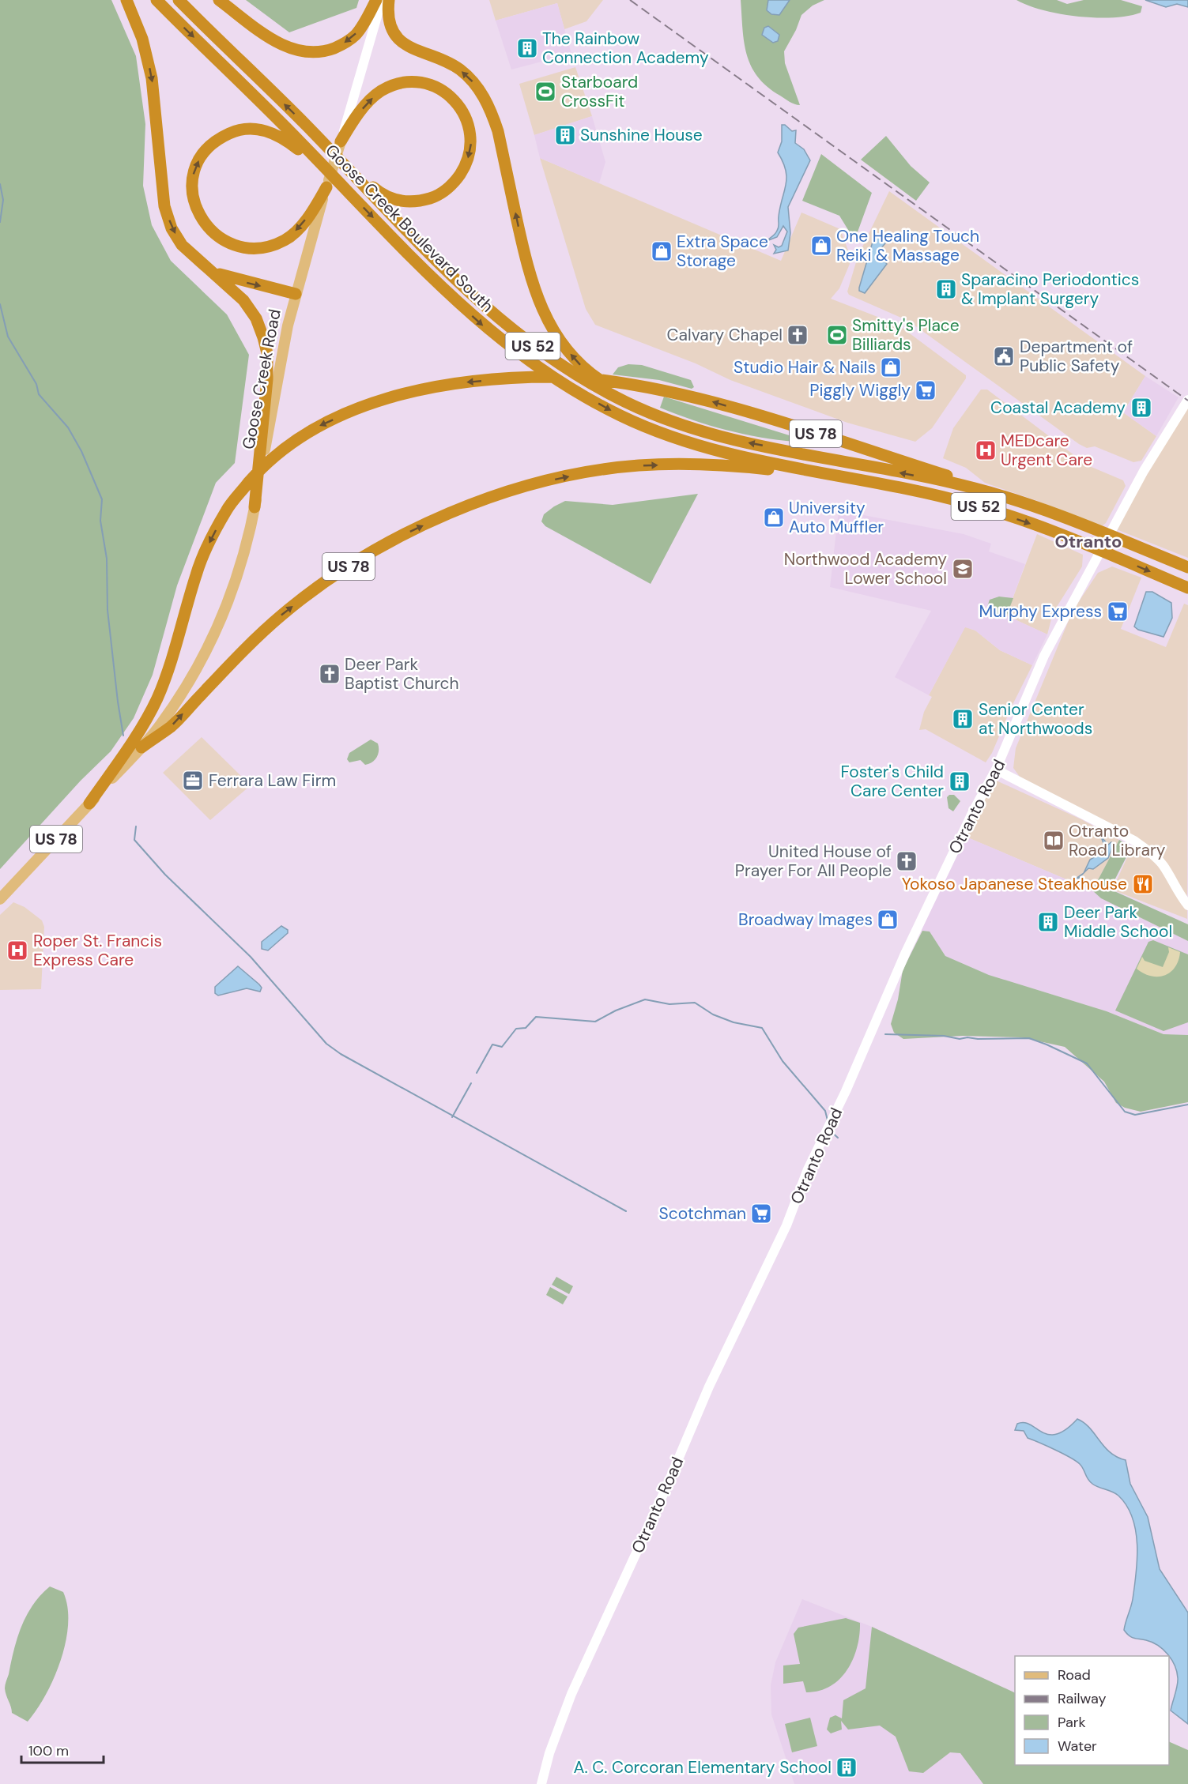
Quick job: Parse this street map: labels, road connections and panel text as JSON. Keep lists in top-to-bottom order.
{
  "streets": {
    "highway": ["Goose Creek Boulevard South", "US 52", "US 78"],
    "main road": ["Goose Creek Road"],
    "street": ["Otranto Road"]
  },
  "crossings": [
    ["Goose Creek Boulevard South", "US 78"],
    ["Goose Creek Boulevard South", "Otranto Road"],
    ["US 52", "US 78"],
    ["US 52", "Otranto Road"],
    ["Goose Creek Road", "US 78"]
  ],
  "districts": ["Otranto"],
  "places": {
    "building": [
      "The Rainbow Connection Academy",
      "Sunshine House",
      "Sparacino Periodontics & Implant Surgery",
      "Coastal Academy",
      "Senior Center at Northwoods",
      "Foster's Child Care Center",
      "Deer Park Middle School",
      "A. C. Corcoran Elementary School"
    ],
    "sports": ["Starboard CrossFit", "Smitty's Place Billiards"],
    "shop": [
      "One Healing Touch Reiki & Massage",
      "Extra Space Storage",
      "Studio Hair & Nails",
      "University Auto Muffler",
      "Broadway Images"
    ],
    "church": ["Calvary Chapel", "Deer Park Baptist Church", "United House of Prayer For All People"],
    "public building": ["Department of Public Safety"],
    "supermarket": ["Piggly Wiggly", "Murphy Express", "Scotchman"],
    "hospital": ["MEDcare Urgent Care", "Roper St. Francis Express Care"],
    "school or university": ["Northwood Academy Lower School"],
    "office": ["Ferrara Law Firm"],
    "library": ["Otranto Road Library"],
    "restaurant": ["Yokoso Japanese Steakhouse"]
  },
  "legend": [
    "Road",
    "Railway",
    "Park",
    "Water"
  ],
  "scale_bar": "100 m"
}
